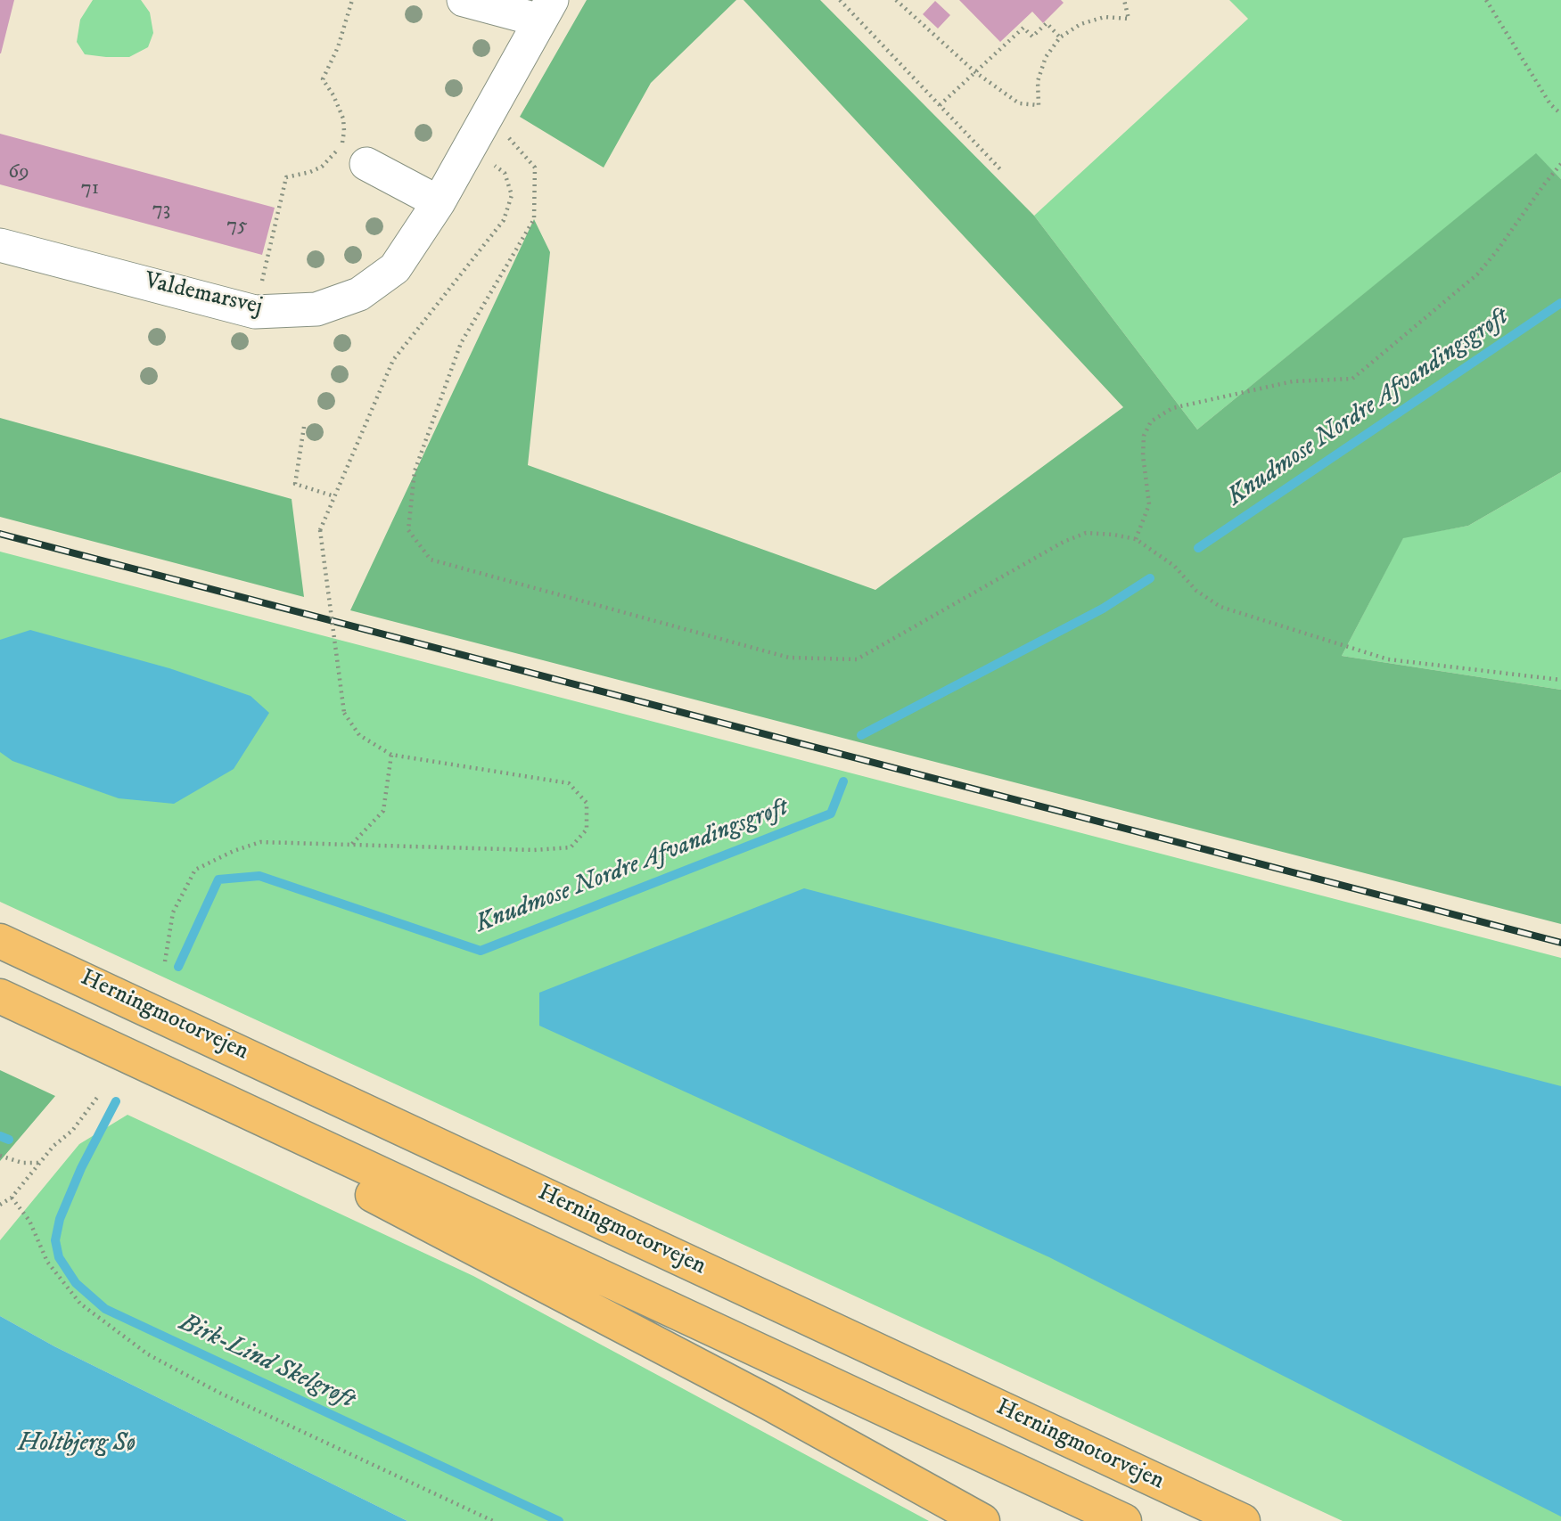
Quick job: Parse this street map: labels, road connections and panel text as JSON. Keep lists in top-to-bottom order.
{
  "streets": {
    "highway": ["Herningmotorvejen"],
    "street": ["Valdemarsvej"]
  },
  "water": ["Knudmose Nordre Afvandingsgrøft", "Birk-Lind Skelgrøft", "Holtbjerg Sø"],
  "house_numbers": [
    "69",
    "71",
    "73",
    "75"
  ]
}
